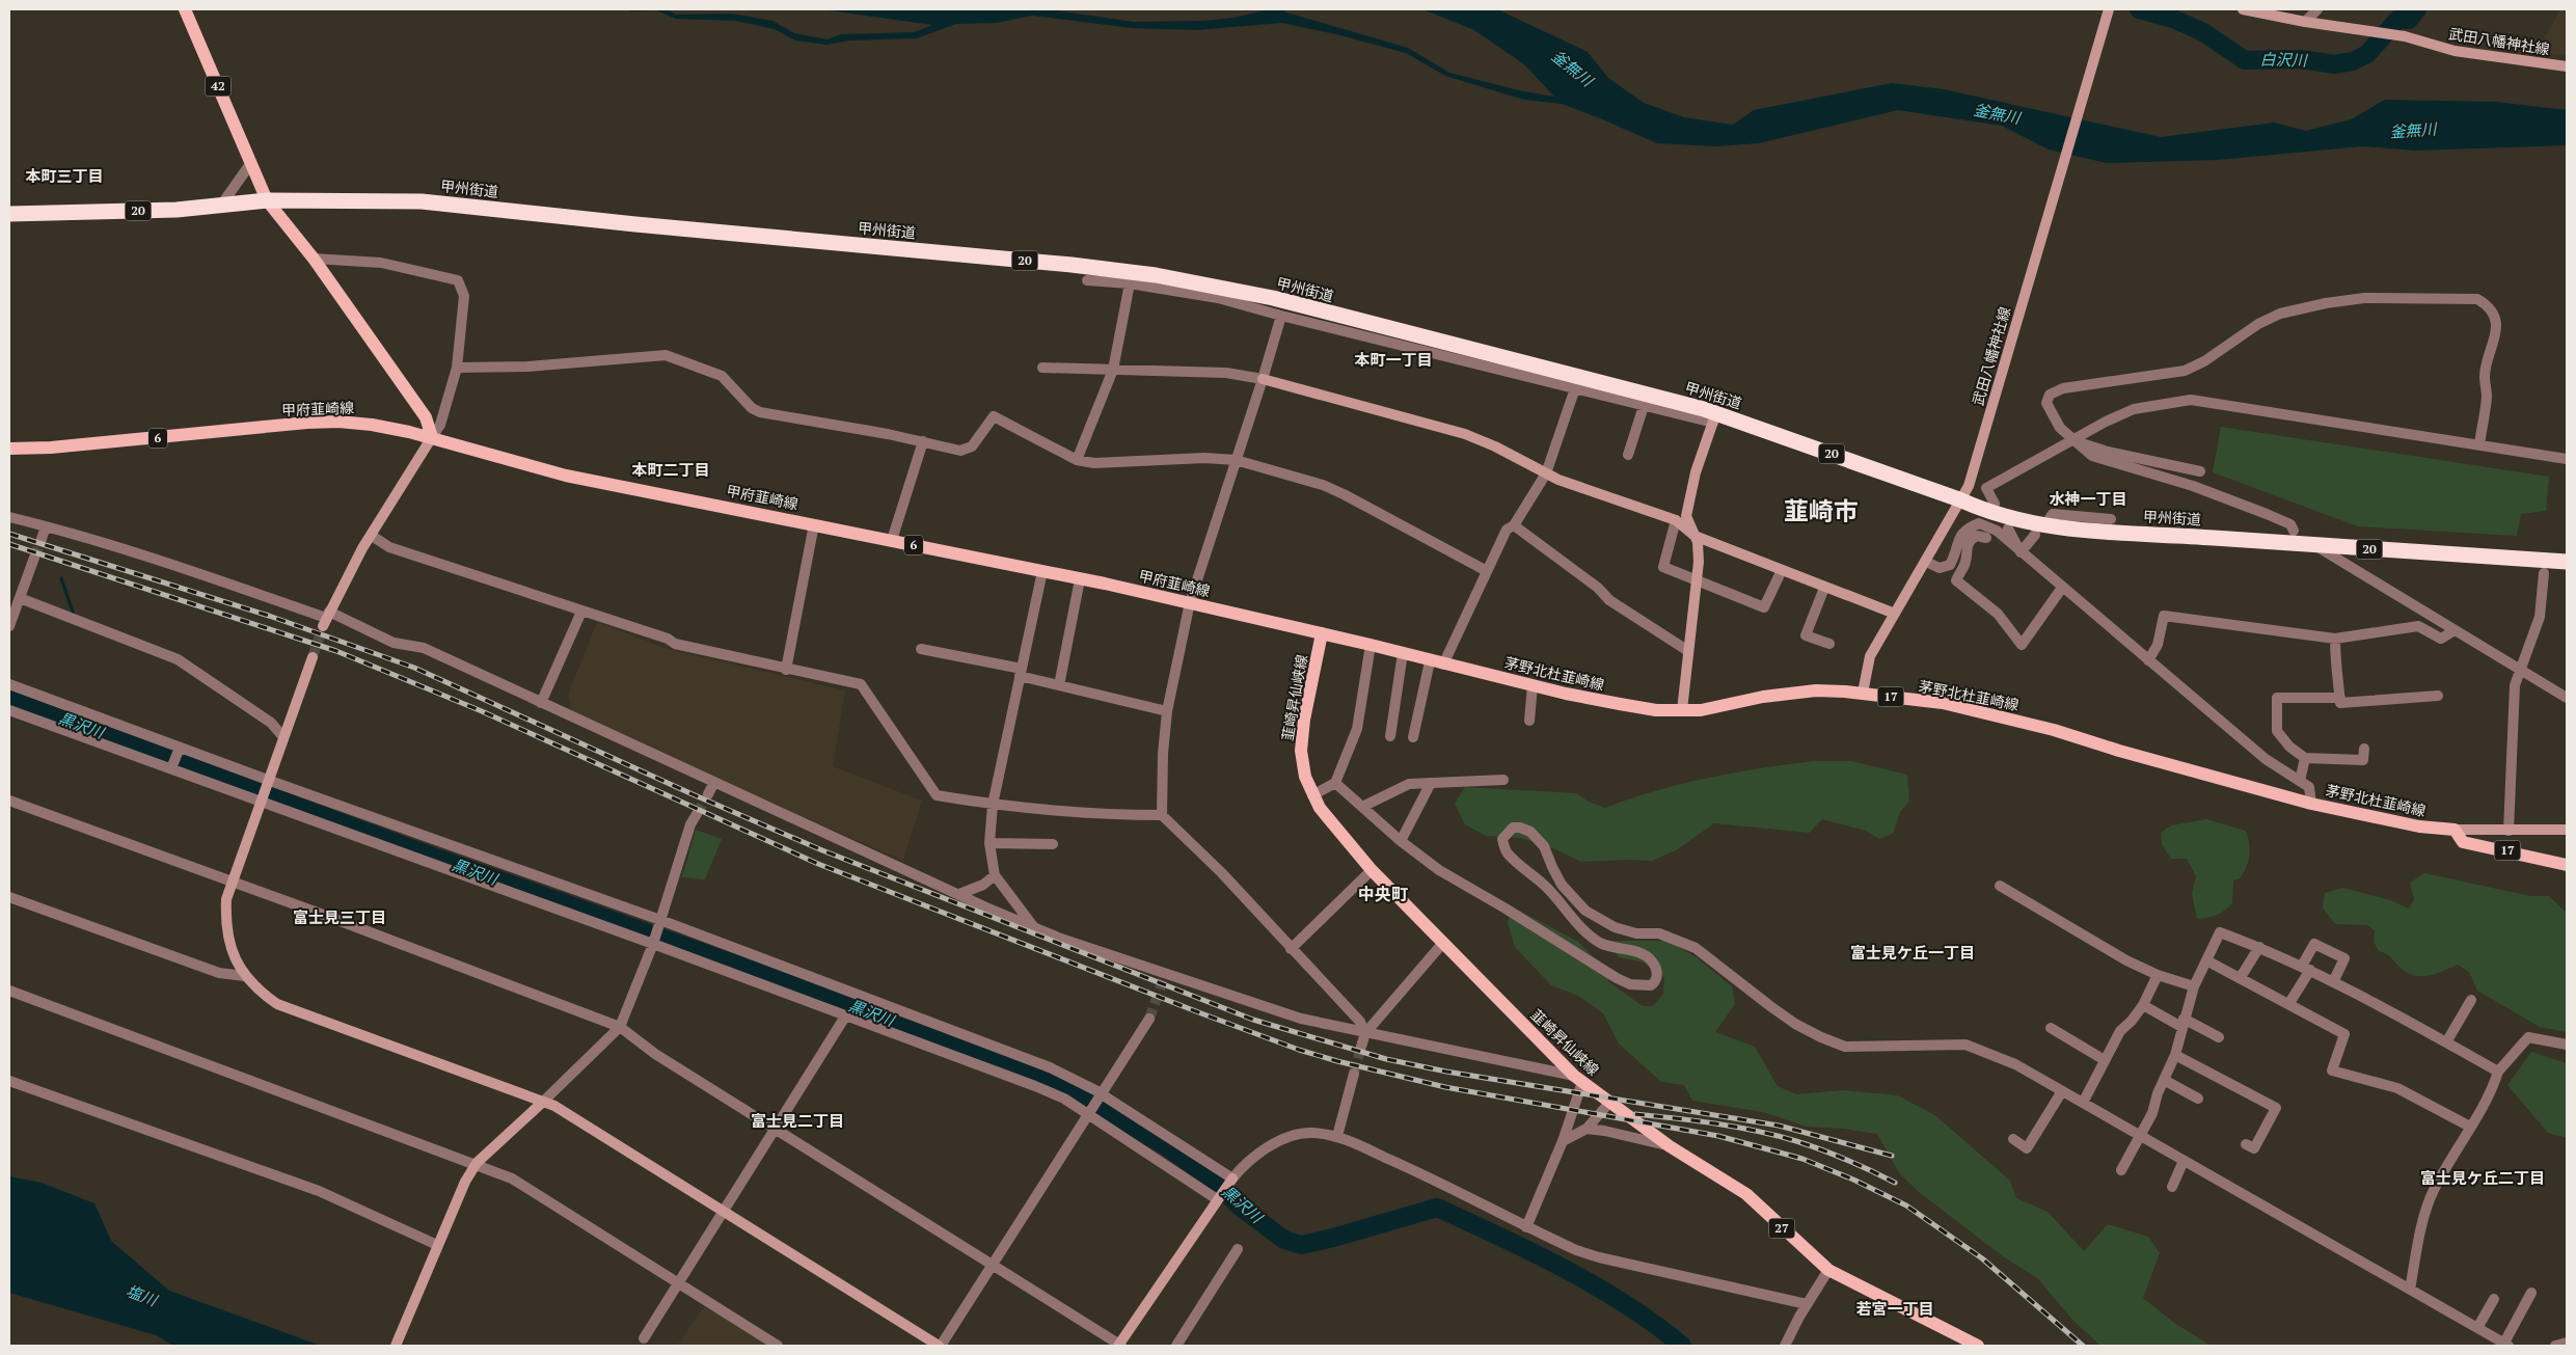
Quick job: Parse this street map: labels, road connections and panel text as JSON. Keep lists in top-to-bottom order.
{
  "streets": {
    "highway": ["甲州街道", "20"],
    "main road": [
      "42",
      "甲府韮崎線",
      "6",
      "茅野北杜韮崎線",
      "17",
      "韮崎昇仙峡線",
      "27"
    ],
    "street": ["武田八幡神社線"]
  },
  "crossings": [
    ["武田八幡神社線", "甲州街道"],
    ["武田八幡神社線", "茅野北杜韮崎線"],
    ["42", "甲州街道"],
    ["甲府韮崎線", "茅野北杜韮崎線"],
    ["甲府韮崎線", "韮崎昇仙峡線"],
    ["茅野北杜韮崎線", "17"],
    ["茅野北杜韮崎線", "韮崎昇仙峡線"]
  ],
  "districts": [
    "本町三丁目",
    "本町一丁目",
    "本町二丁目",
    "水神一丁目",
    "韮崎市",
    "中央町",
    "富士見三丁目",
    "富士見ケ丘一丁目",
    "富士見二丁目",
    "富士見ケ丘二丁目",
    "若宮一丁目"
  ],
  "water": [
    "白沢川",
    "釜無川",
    "黒沢川",
    "塩川"
  ]
}
